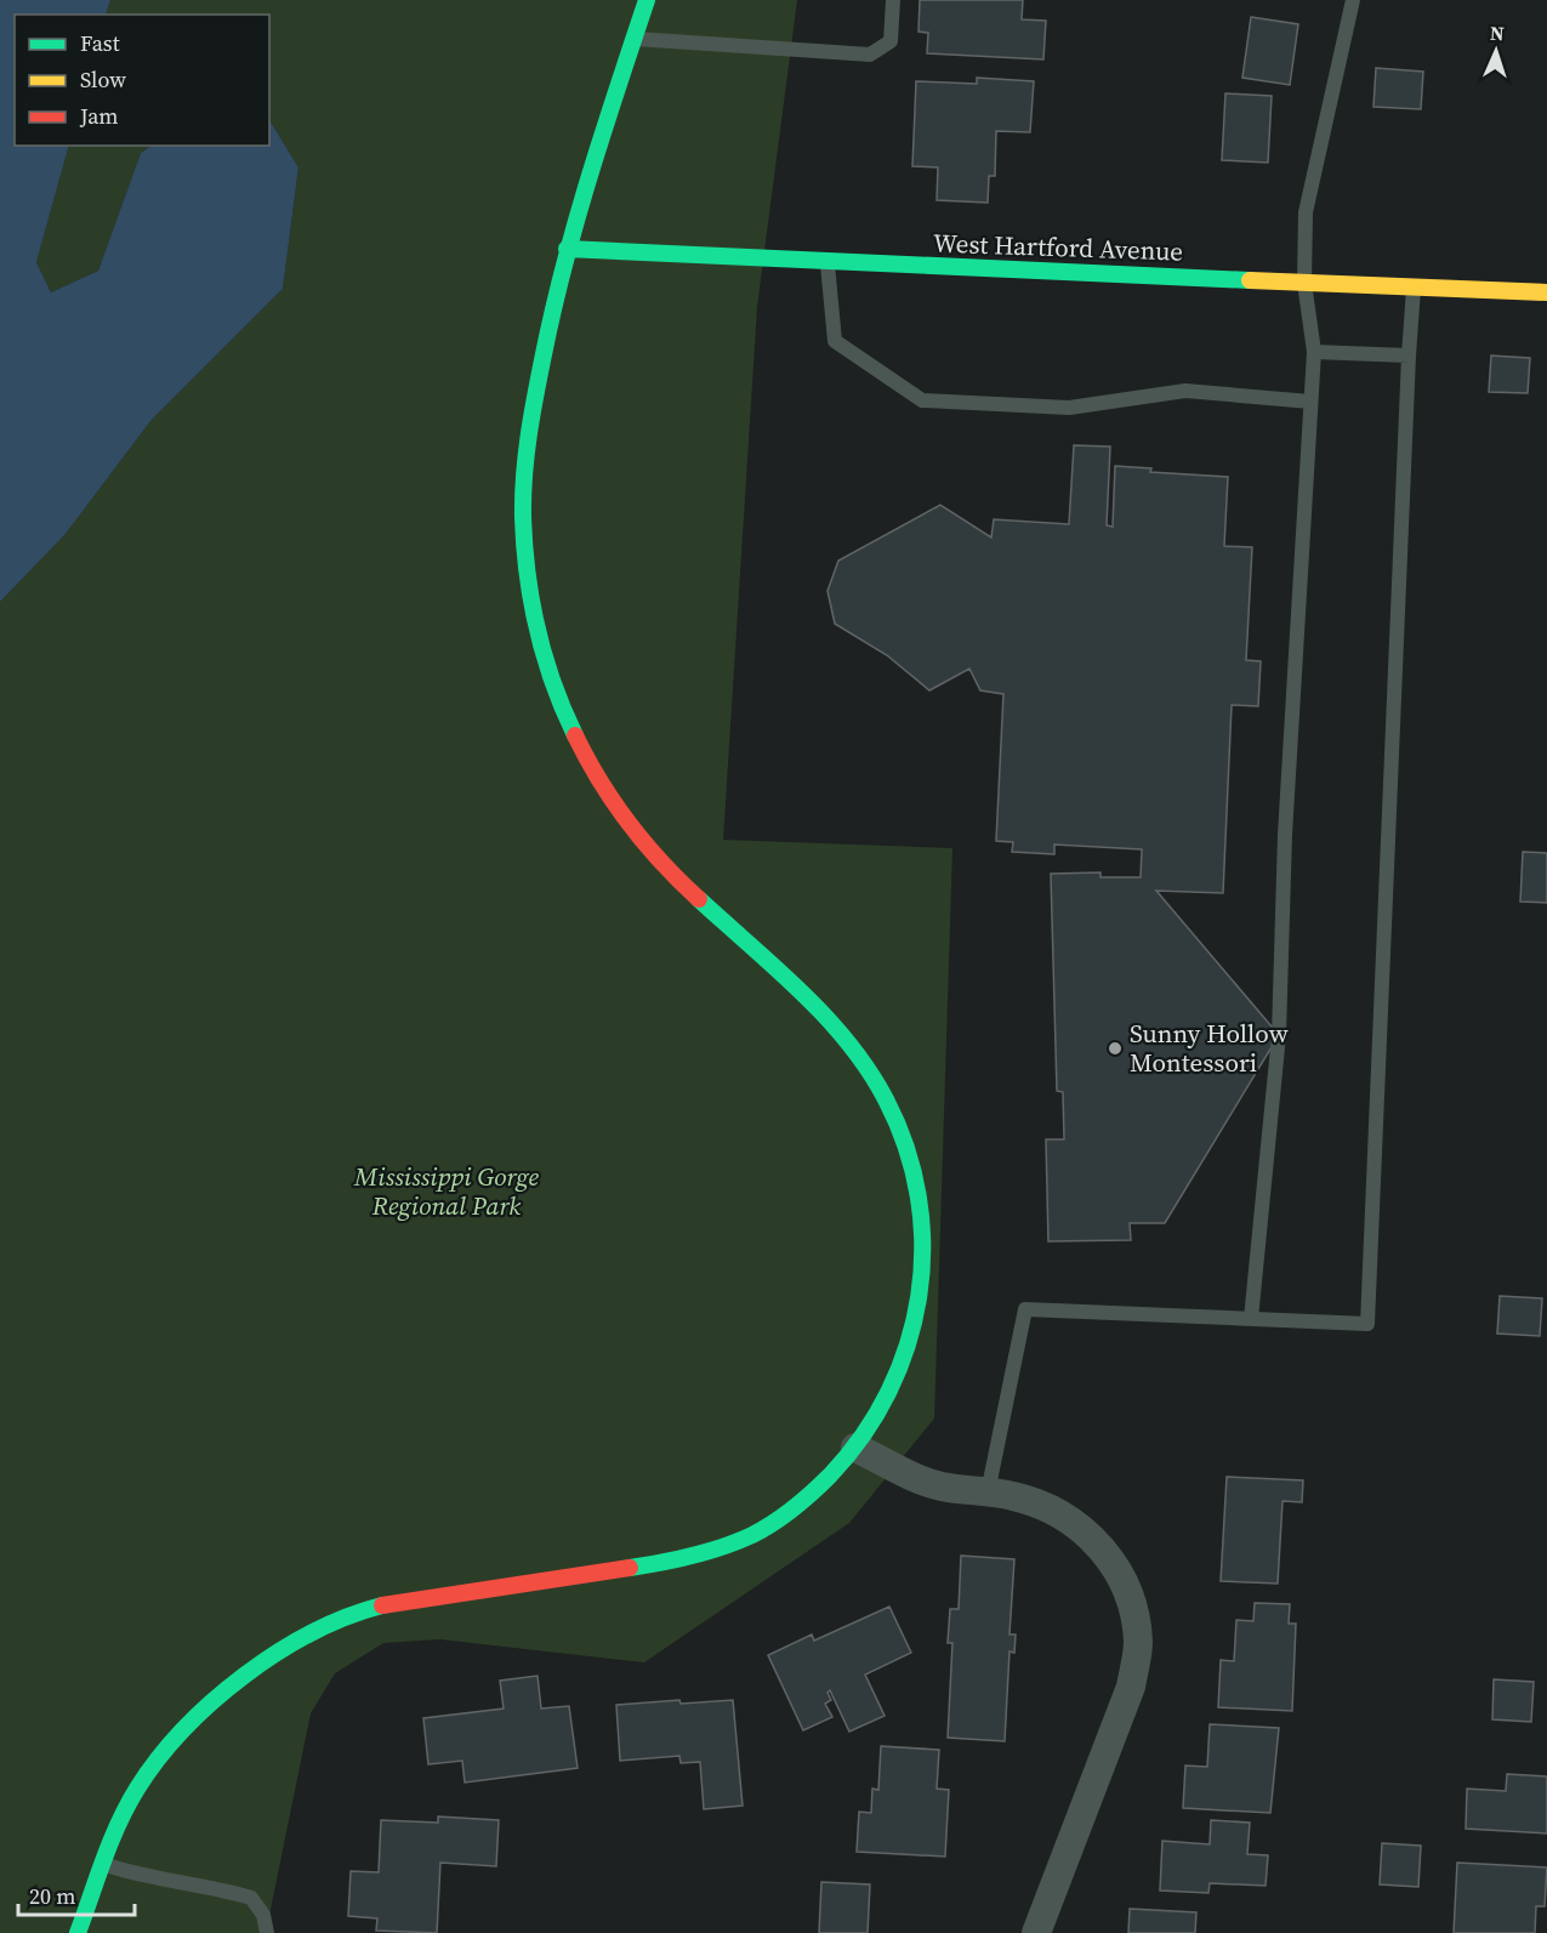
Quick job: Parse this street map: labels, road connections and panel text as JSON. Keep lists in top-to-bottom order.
{
  "streets": {
    "street": ["West Hartford Avenue"]
  },
  "parks": ["Mississippi Gorge Regional Park"],
  "places": ["Sunny Hollow Montessori"],
  "legend": ["Fast", "Slow", "Jam"],
  "scale_bar": "20 m",
  "north": "top"
}
